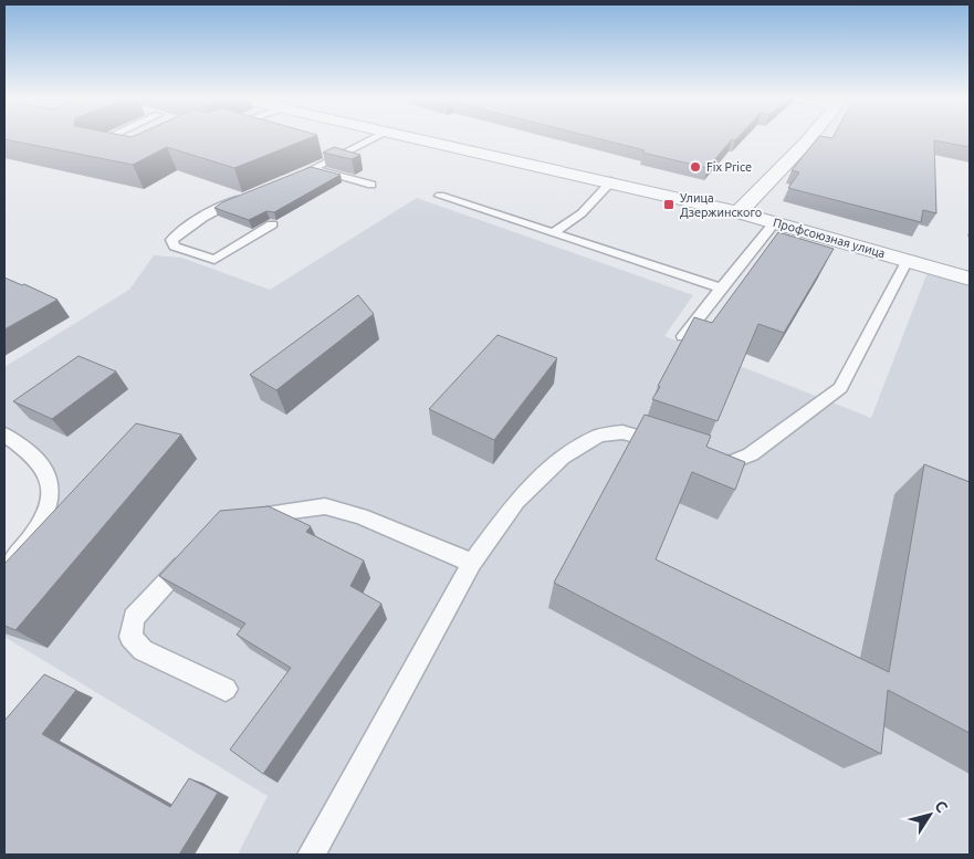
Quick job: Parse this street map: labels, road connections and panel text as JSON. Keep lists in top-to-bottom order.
{
  "streets": {
    "street": ["Профсоюзная улица"]
  },
  "places": {
    "other": ["Fix Price"],
    "transit": ["Улица Дзержинского"]
  },
  "north": "top right"
}
